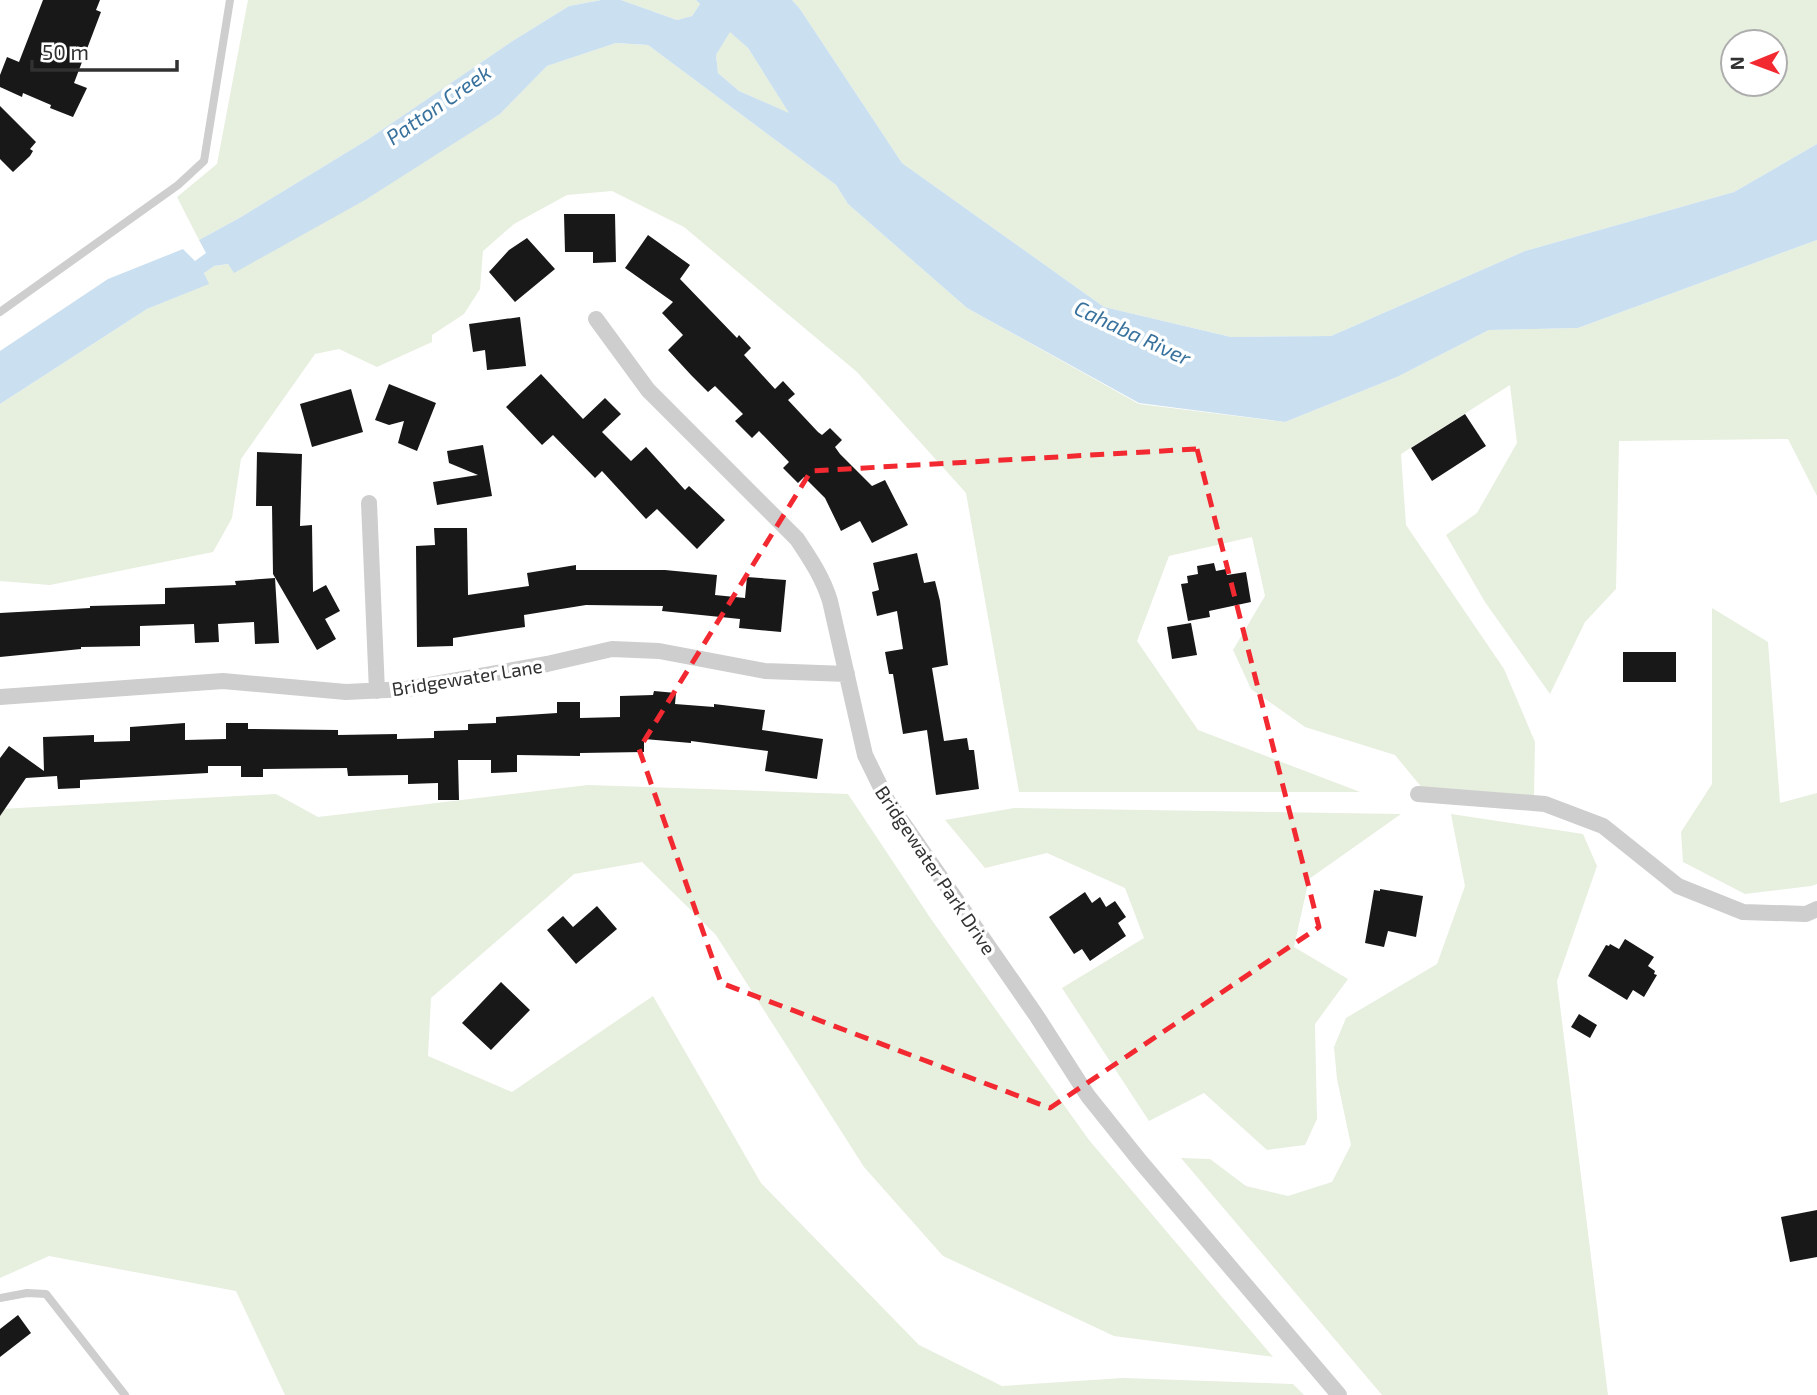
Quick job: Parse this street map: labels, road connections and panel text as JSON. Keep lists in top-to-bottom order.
{
  "streets": {
    "street": ["Bridgewater Lane", "Bridgewater Park Drive"]
  },
  "crossings": [
    ["Bridgewater Lane", "Bridgewater Park Drive"]
  ],
  "water": ["Patton Creek", "Cahaba River"],
  "scale_bar": "50 m",
  "north": "left"
}
